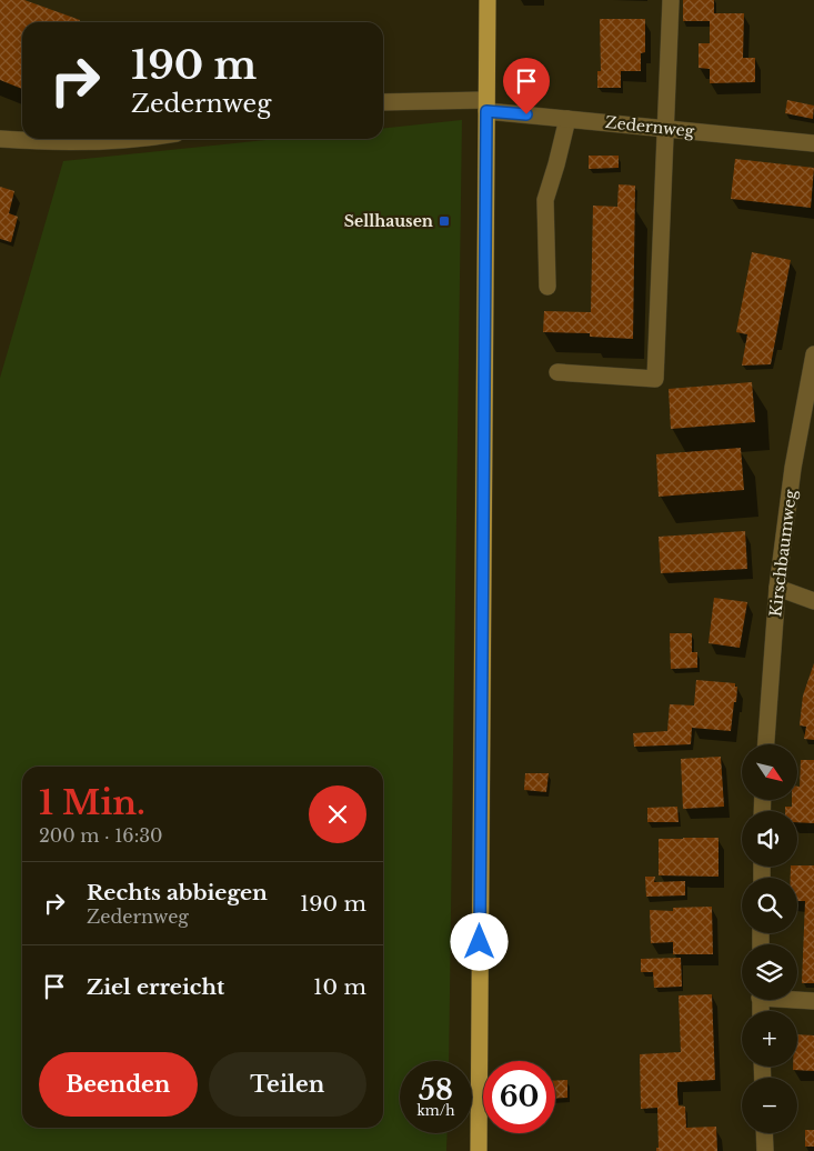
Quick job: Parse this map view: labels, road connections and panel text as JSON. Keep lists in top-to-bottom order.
{
  "streets": {
    "street": ["Zedernweg", "Kirschbaumweg"]
  },
  "places": {
    "transit": ["Sellhausen"]
  },
  "north": "bottom right",
  "page": {
    "turn": ["190 m", "Zedernweg"],
    "map_buttons": ["+", "−"],
    "heading": ["1 Min.", "200 m · 16:30"],
    "list": [
      {
        "name": "Rechts abbiegen",
        "note": "Zedernweg",
        "value": "190 m"
      },
      {
        "name": "Ziel erreicht",
        "value": "10 m"
      }
    ],
    "buttons": ["Beenden", "Teilen"],
    "speed": "58 km/h",
    "limit": "60"
  }
}
